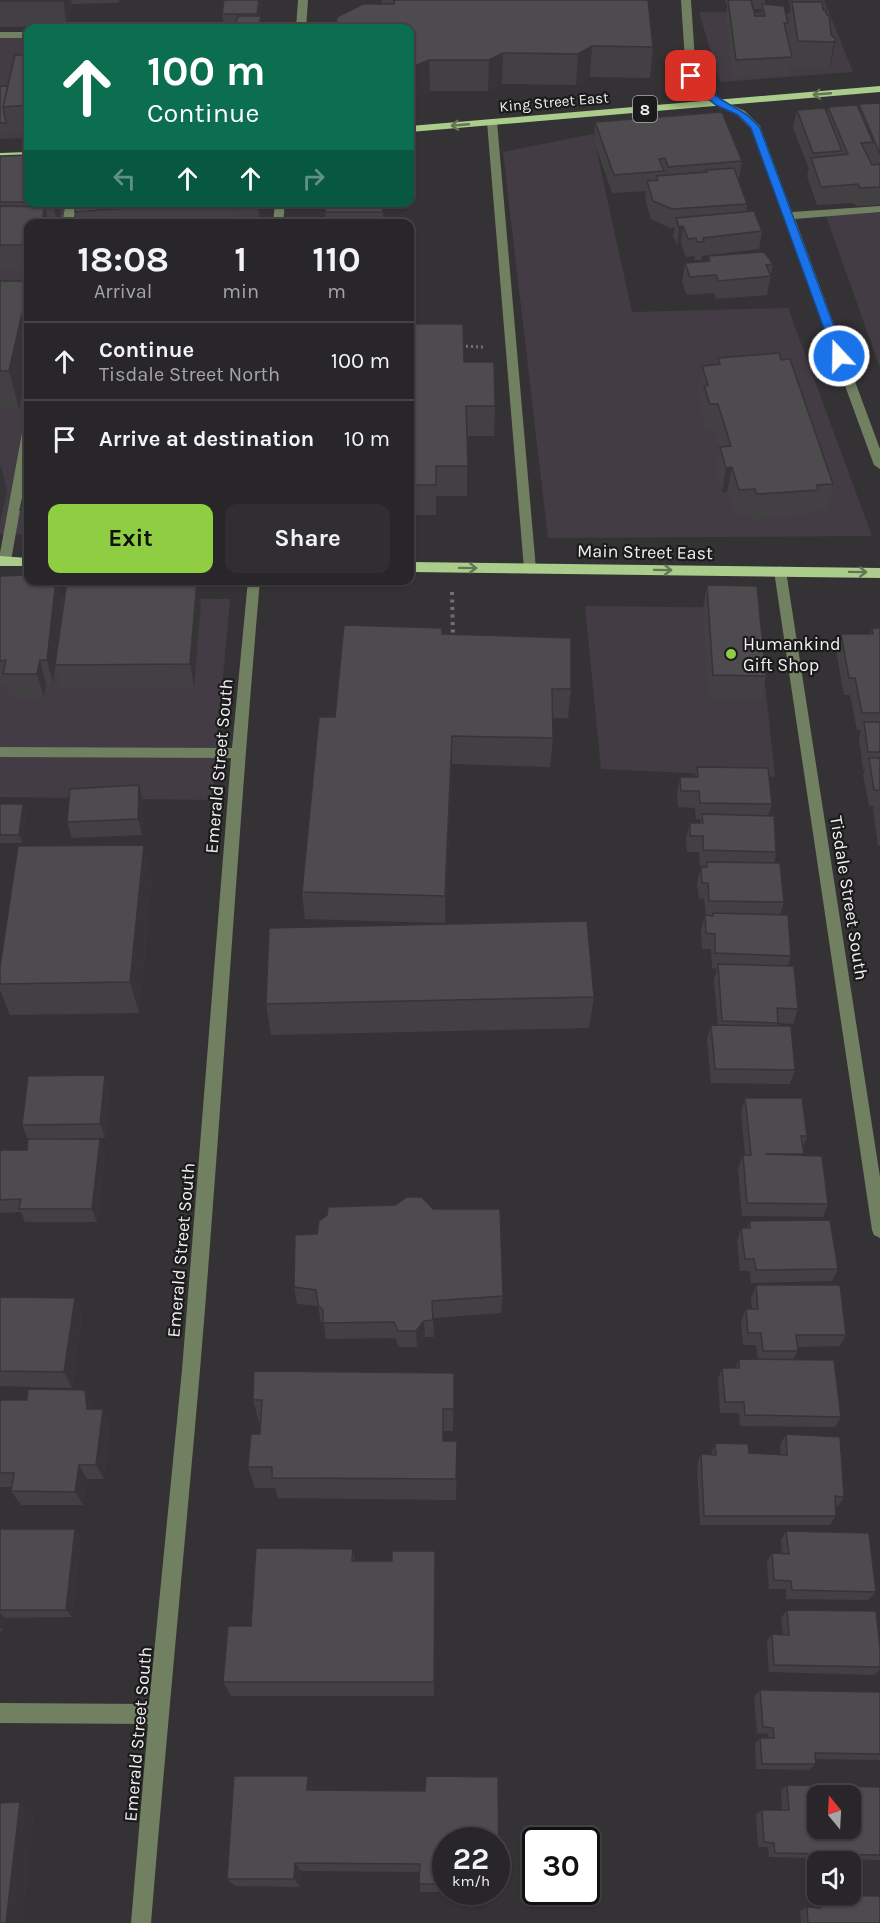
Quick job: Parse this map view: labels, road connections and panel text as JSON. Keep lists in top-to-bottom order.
{
  "streets": {
    "main road": ["King Street East", "8", "Main Street East"],
    "street": ["Emerald Street South", "Tisdale Street South"]
  },
  "crossings": [
    ["Main Street East", "Tisdale Street South"]
  ],
  "one_way": ["King Street East", "Main Street East"],
  "places": ["Humankind Gift Shop"],
  "north": "top",
  "page": {
    "turn": ["100 m", "Continue"],
    "eta": [
      "18:08",
      "Arrival",
      "1",
      "min",
      "110",
      "m"
    ],
    "list": [
      {
        "name": "Continue",
        "note": "Tisdale Street North",
        "value": "100 m"
      },
      {
        "name": "Arrive at destination",
        "value": "10 m"
      }
    ],
    "buttons": ["Exit", "Share"],
    "speed": "22 km/h",
    "limit": "30"
  }
}
